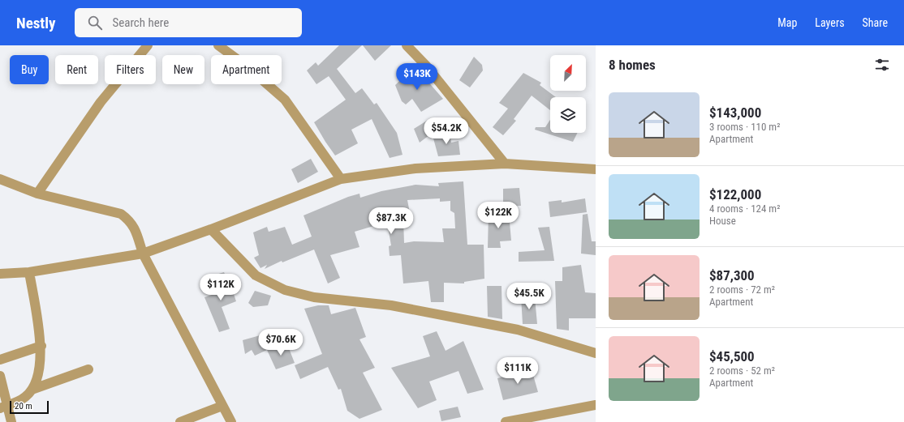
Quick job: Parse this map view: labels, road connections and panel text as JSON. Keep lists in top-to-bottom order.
{
  "scale_bar": "20 m",
  "north": "top right",
  "page": {
    "header": "Nestly",
    "search": "Search here",
    "nav": ["Map", "Layers", "Share"],
    "heading": "8 homes",
    "chip": [
      "Buy",
      "Rent",
      "Filters",
      "New",
      "Apartment"
    ],
    "price": [
      "$143K",
      "$54.2K",
      "$122K",
      "$87.3K",
      "$112K",
      "$45.5K",
      "$70.6K",
      "$111K"
    ],
    "list": [
      {
        "name": "$143,000",
        "note": "3 rooms · 110 m² · Apartment"
      },
      {
        "name": "$122,000",
        "note": "4 rooms · 124 m² · House"
      },
      {
        "name": "$87,300",
        "note": "2 rooms · 72 m² · Apartment"
      },
      {
        "name": "$45,500",
        "note": "2 rooms · 52 m² · Apartment"
      }
    ],
    "scale": "20 m"
  }
}
